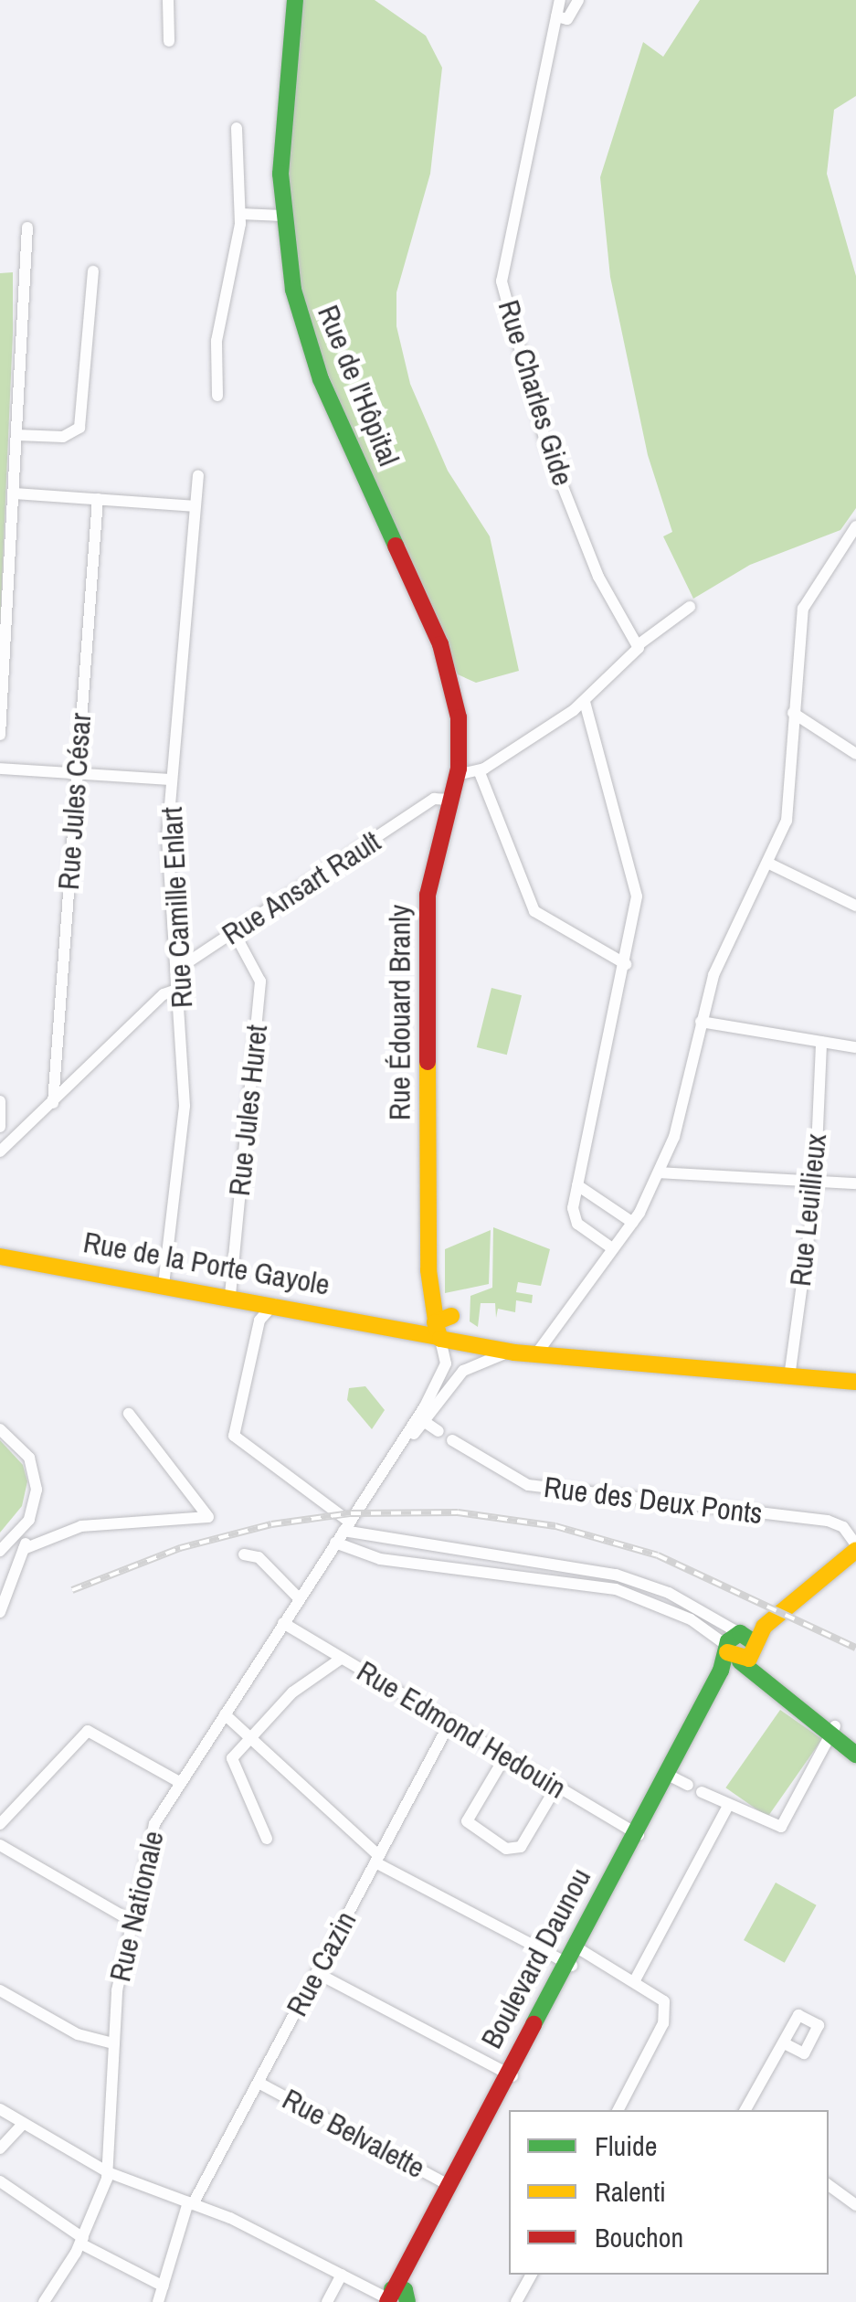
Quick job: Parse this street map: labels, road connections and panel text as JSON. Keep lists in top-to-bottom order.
{
  "streets": {
    "street": [
      "Rue de l'Hôpital",
      "Rue Charles Gide",
      "Rue Jules César",
      "Rue Ansart Rault",
      "Rue Camille Enlart",
      "Rue Édouard Branly",
      "Rue Jules Huret",
      "Rue Leuillieux",
      "Rue de la Porte Gayole",
      "Rue des Deux Ponts",
      "Rue Edmond Hedouin",
      "Rue Nationale",
      "Boulevard Daunou",
      "Rue Cazin",
      "Rue Belvalette"
    ]
  },
  "crossings": [
    ["Rue de l'Hôpital", "Rue Édouard Branly"],
    ["Rue Ansart Rault", "Rue Camille Enlart"],
    ["Rue Ansart Rault", "Rue Édouard Branly"],
    ["Rue Ansart Rault", "Rue Jules Huret"],
    ["Rue Camille Enlart", "Rue de la Porte Gayole"],
    ["Rue Édouard Branly", "Rue de la Porte Gayole"],
    ["Rue Édouard Branly", "Rue Nationale"],
    ["Rue Jules Huret", "Rue de la Porte Gayole"],
    ["Rue de la Porte Gayole", "Rue Nationale"],
    ["Rue Edmond Hedouin", "Rue Nationale"],
    ["Rue Edmond Hedouin", "Boulevard Daunou"],
    ["Rue Edmond Hedouin", "Rue Cazin"],
    ["Boulevard Daunou", "Rue Belvalette"],
    ["Rue Cazin", "Rue Belvalette"]
  ],
  "legend": ["Fluide", "Ralenti", "Bouchon"]
}
